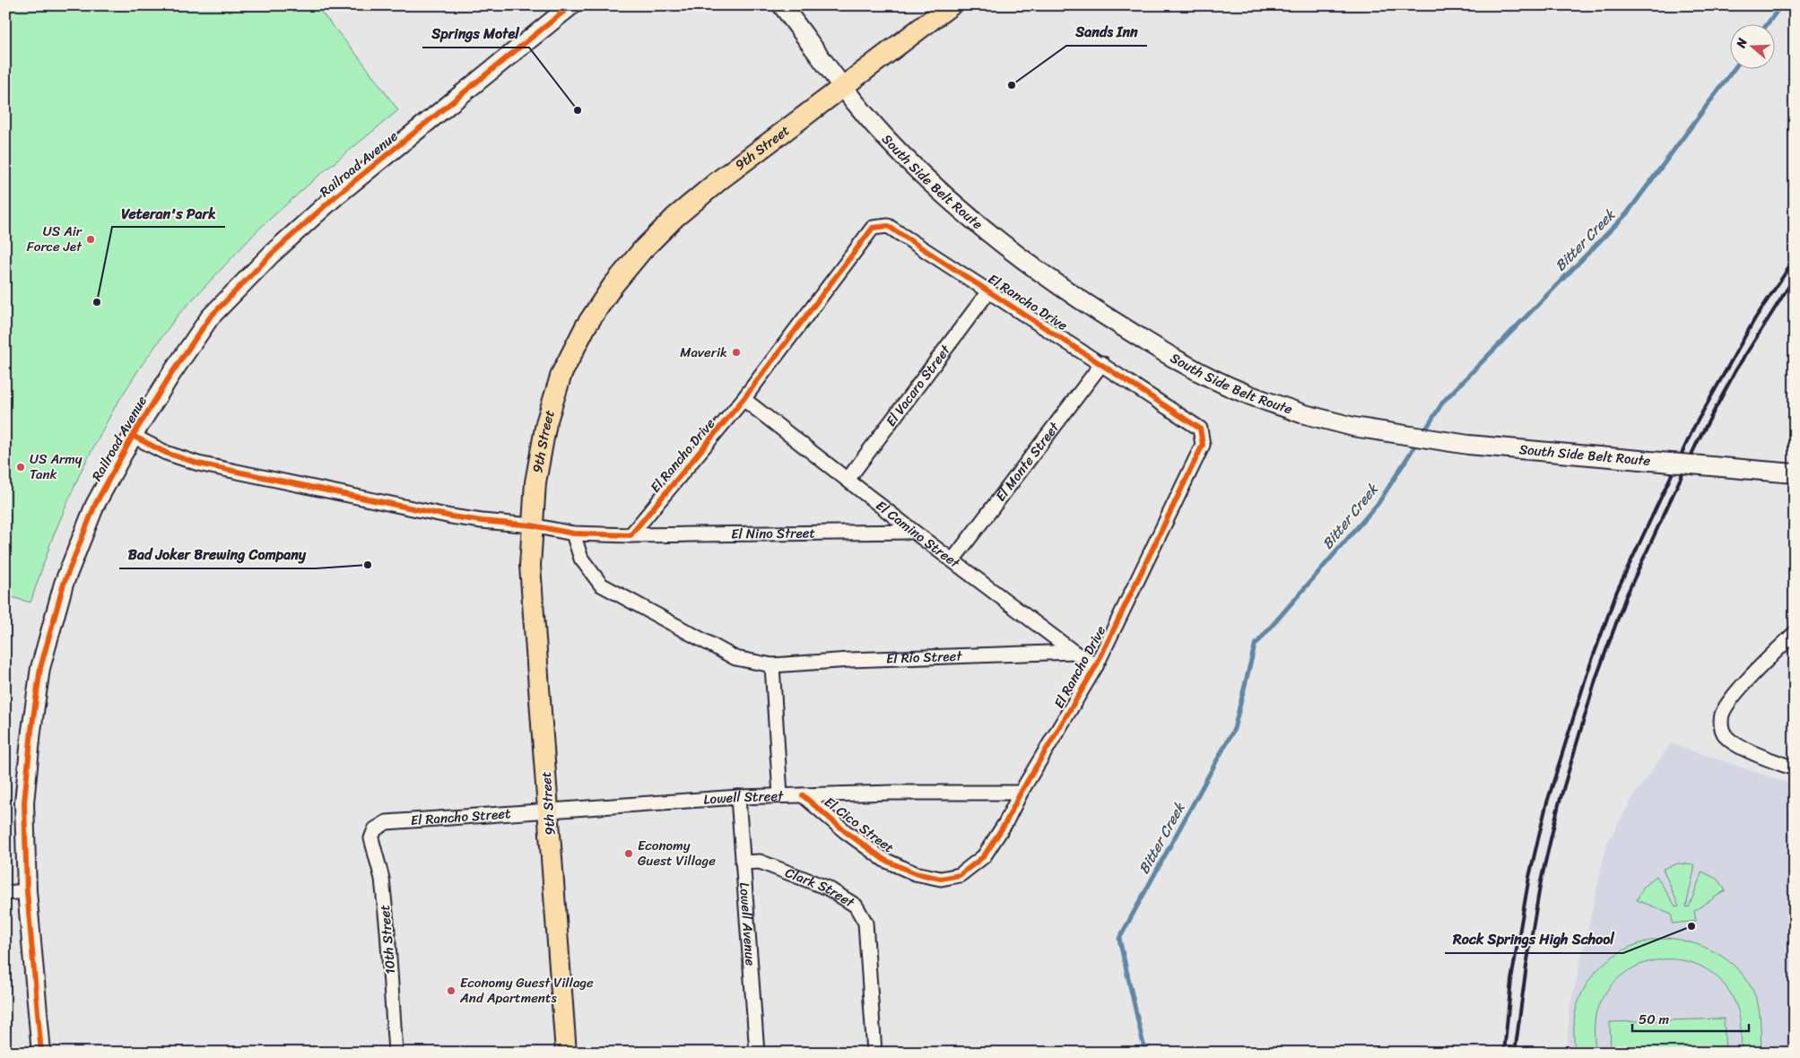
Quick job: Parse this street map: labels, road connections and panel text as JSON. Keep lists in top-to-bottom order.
{
  "streets": {
    "main road": ["9th Street"],
    "street": [
      "Railroad Avenue",
      "South Side Belt Route",
      "El Rancho Drive",
      "El Vacaro Street",
      "El Monte Street",
      "El Nino Street",
      "El Camino Street",
      "El Rio Street",
      "Lowell Street",
      "El Rancho Street",
      "El Cico Street",
      "Clark Street",
      "Lowell Avenue",
      "10th Street"
    ]
  },
  "crossings": [
    ["9th Street", "South Side Belt Route"],
    ["9th Street", "Lowell Street"],
    ["9th Street", "El Rancho Street"],
    ["El Rancho Drive", "El Vacaro Street"],
    ["El Rancho Drive", "El Monte Street"],
    ["El Rancho Drive", "El Nino Street"],
    ["El Rancho Drive", "El Camino Street"],
    ["El Rancho Drive", "Lowell Street"],
    ["El Rancho Drive", "El Cico Street"],
    ["El Vacaro Street", "El Camino Street"],
    ["El Monte Street", "El Camino Street"],
    ["El Nino Street", "El Camino Street"],
    ["El Camino Street", "El Rio Street"],
    ["Lowell Street", "El Rancho Street"],
    ["Lowell Street", "El Cico Street"],
    ["Lowell Street", "Lowell Avenue"],
    ["El Rancho Street", "10th Street"],
    ["Clark Street", "Lowell Avenue"]
  ],
  "water": ["Bitter Creek"],
  "places": [
    "Sands Inn",
    "Springs Motel",
    "US Air Force Jet",
    "Veteran's Park",
    "Maverik",
    "US Army Tank",
    "Bad Joker Brewing Company",
    "Economy Guest Village",
    "Rock Springs High School",
    "Economy Guest Village And Apartments"
  ],
  "scale_bar": "50 m",
  "north": "left"
}
